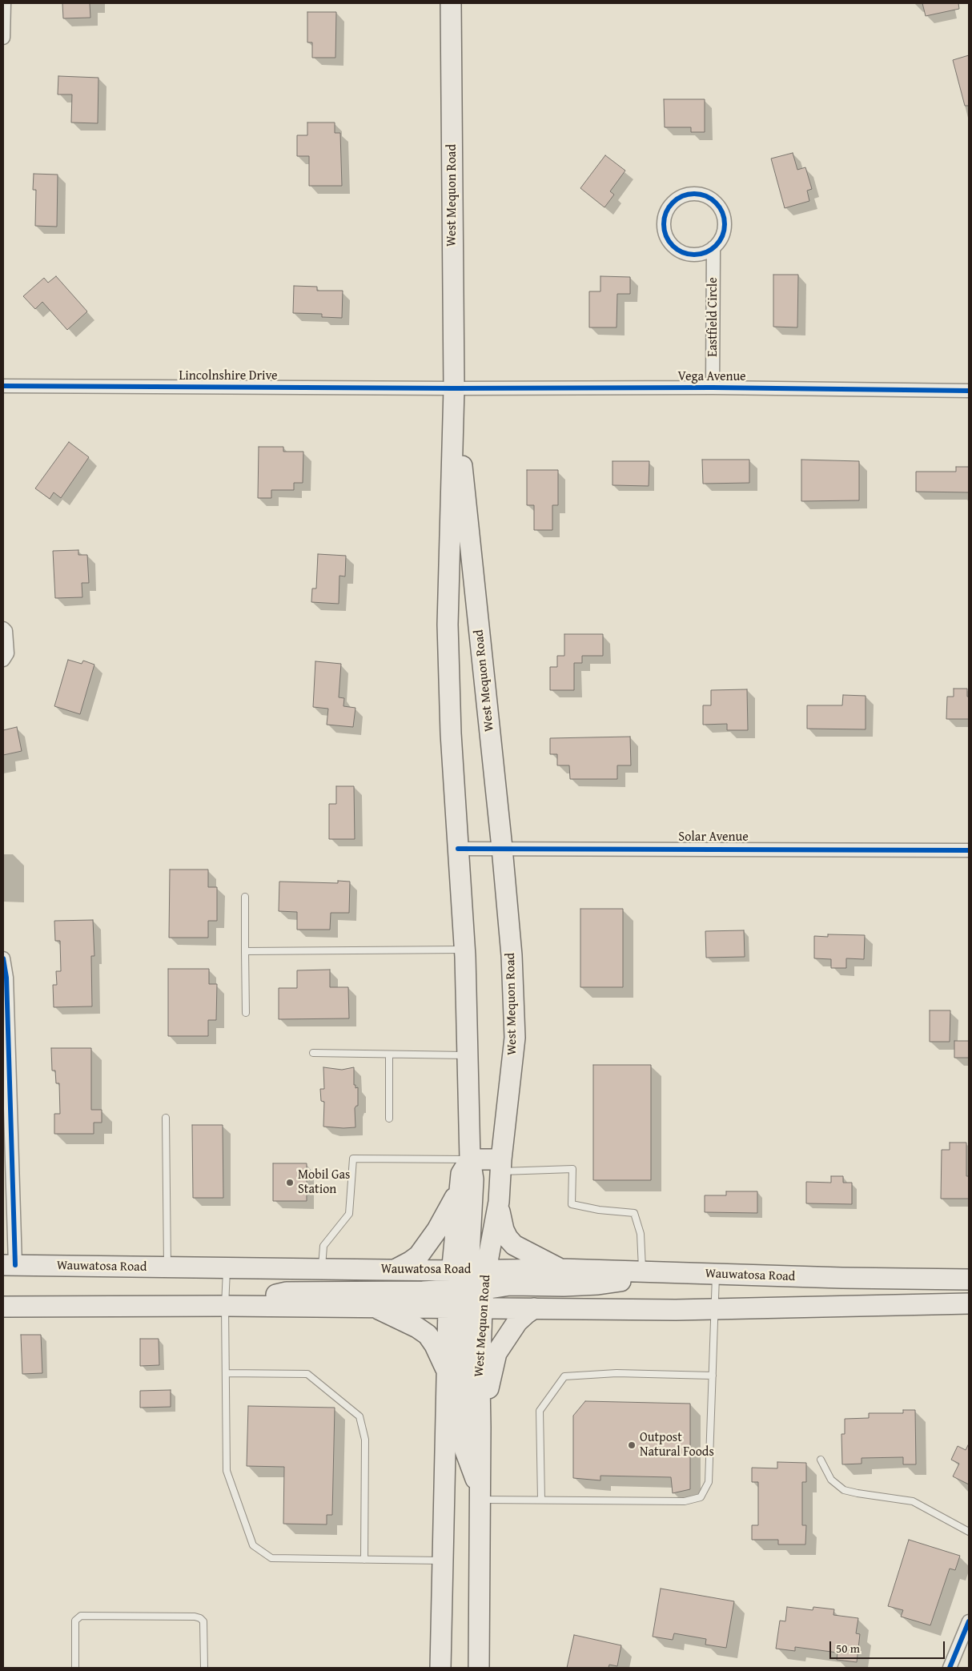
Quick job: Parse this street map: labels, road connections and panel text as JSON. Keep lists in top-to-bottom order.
{
  "streets": {
    "main road": ["West Mequon Road", "Wauwatosa Road"],
    "street": [
      "Eastfield Circle",
      "Lincolnshire Drive",
      "Vega Avenue",
      "Solar Avenue"
    ]
  },
  "crossings": [
    ["West Mequon Road", "Lincolnshire Drive"],
    ["West Mequon Road", "Vega Avenue"],
    ["West Mequon Road", "Solar Avenue"],
    ["West Mequon Road", "Wauwatosa Road"],
    ["Eastfield Circle", "Vega Avenue"],
    ["Lincolnshire Drive", "Vega Avenue"]
  ],
  "places": ["Mobil Gas Station", "Outpost Natural Foods"],
  "scale_bar": "50 m"
}
